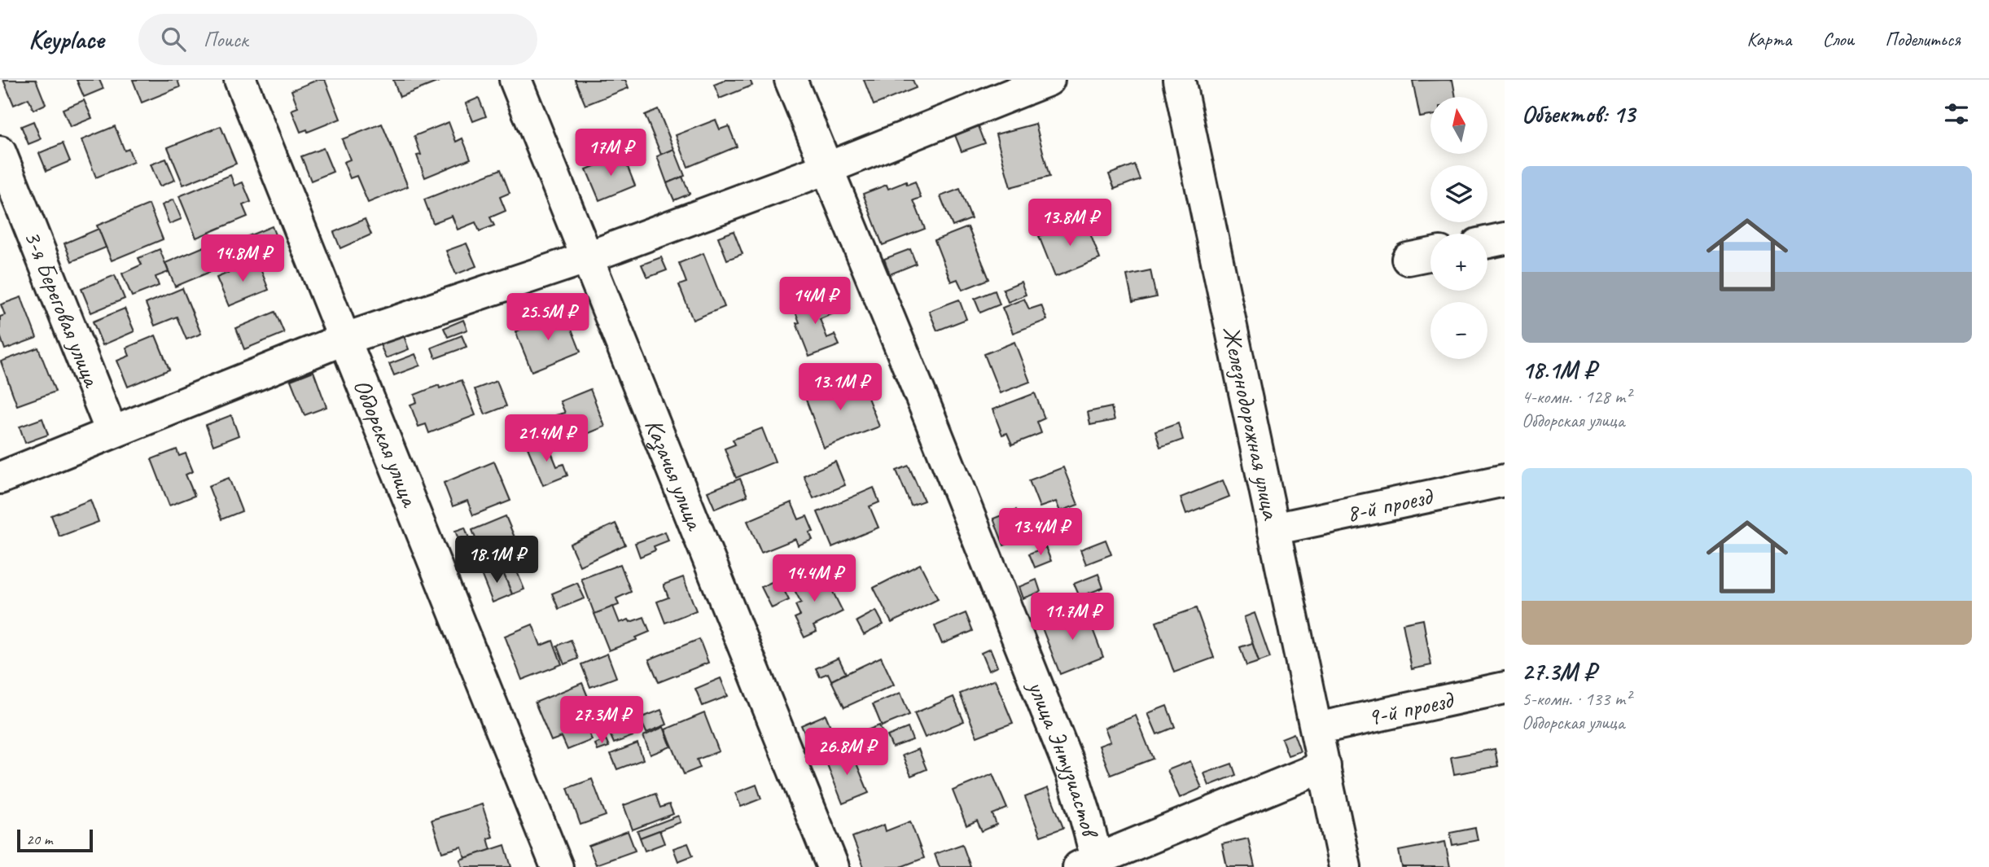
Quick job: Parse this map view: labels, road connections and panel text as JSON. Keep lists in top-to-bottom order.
{
  "streets": {
    "street": [
      "3-я Береговая улица",
      "Железнодорожная улица",
      "Обдорская улица",
      "Казачья улица",
      "8-й проезд",
      "9-й проезд",
      "улица Энтузиастов"
    ]
  },
  "crossings": [
    ["Железнодорожная улица", "8-й проезд"],
    ["Железнодорожная улица", "9-й проезд"]
  ],
  "scale_bar": "20 m",
  "north": "top",
  "page": {
    "header": "Keyplace",
    "search": "Поиск",
    "nav": ["Карта", "Слои", "Поделиться"],
    "heading": "Объектов: 13",
    "map_buttons": ["+", "−"],
    "price": [
      "17M ₽",
      "13.8M ₽",
      "14.8M ₽",
      "14M ₽",
      "25.5M ₽",
      "13.1M ₽",
      "21.4M ₽",
      "13.4M ₽",
      "18.1M ₽",
      "14.4M ₽",
      "11.7M ₽",
      "27.3M ₽",
      "26.8M ₽"
    ],
    "list": [
      {
        "name": "18.1M ₽",
        "note": "4-комн. · 128 m² · Обдорская улица"
      },
      {
        "name": "27.3M ₽",
        "note": "5-комн. · 133 m² · Обдорская улица"
      }
    ],
    "scale": "20 m"
  }
}
